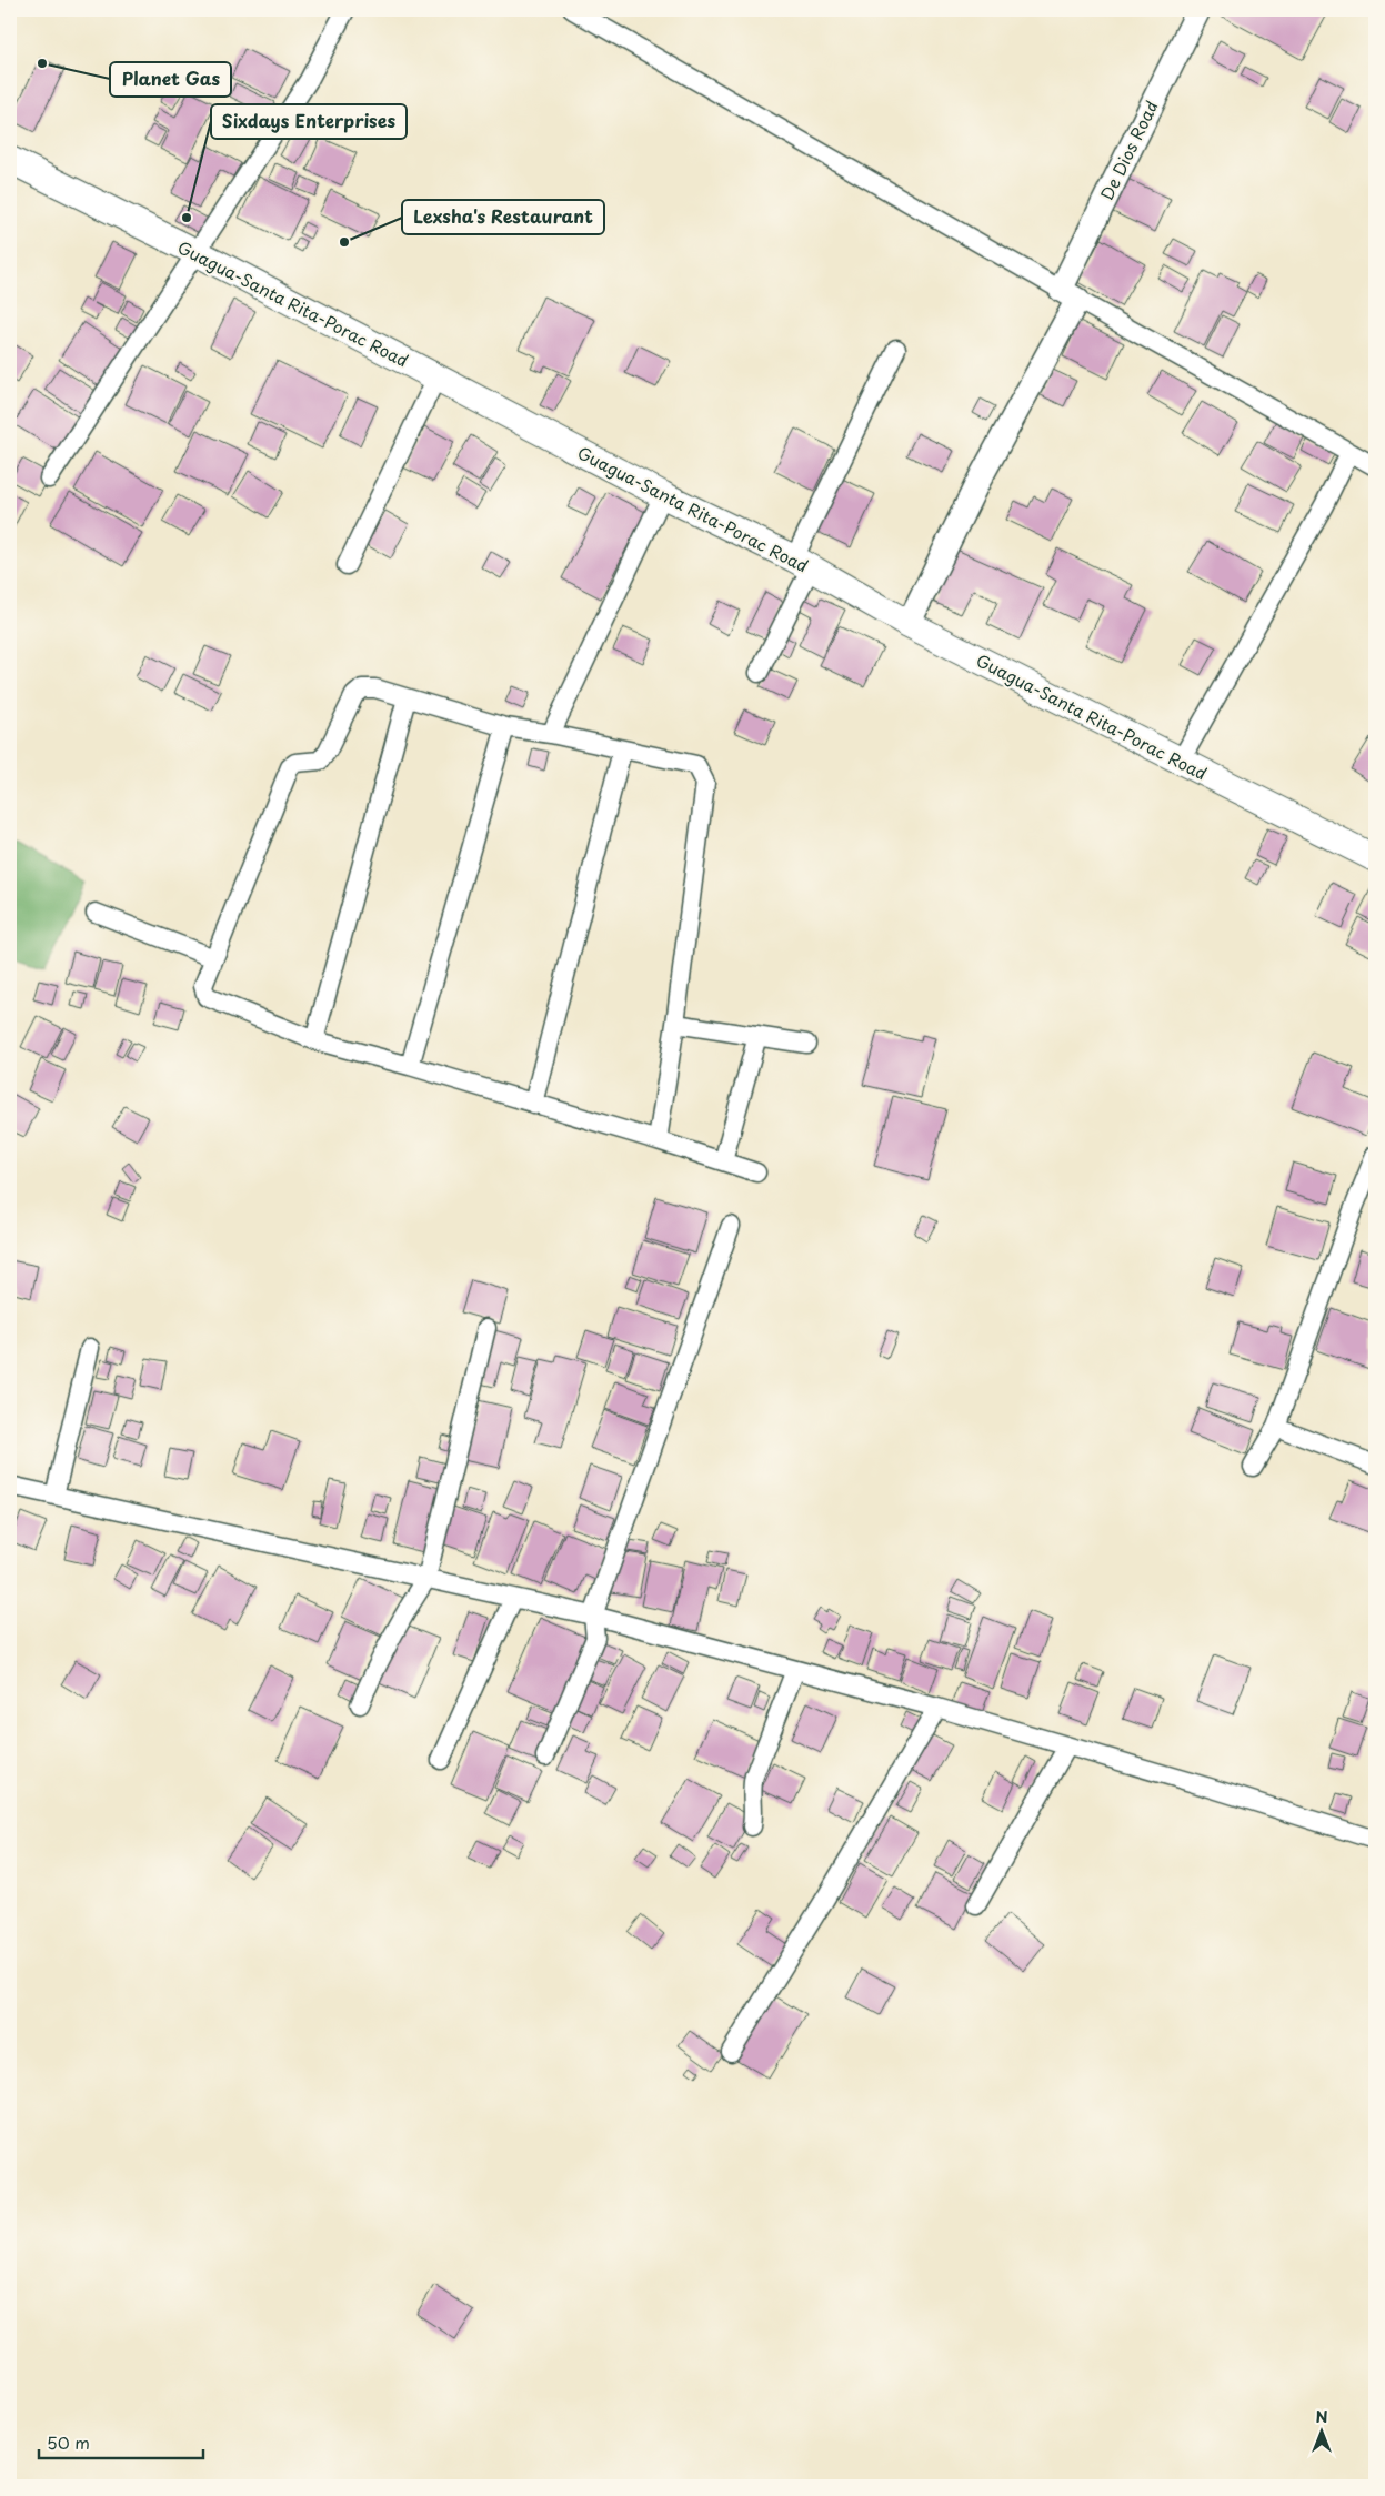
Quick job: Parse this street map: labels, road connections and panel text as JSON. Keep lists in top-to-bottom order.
{
  "streets": {
    "main road": ["Guagua-Santa Rita-Porac Road"],
    "street": ["De Dios Road"]
  },
  "crossings": [
    ["De Dios Road", "Guagua-Santa Rita-Porac Road"]
  ],
  "places": ["Planet Gas", "Sixdays Enterprises", "Lexsha's Restaurant"],
  "scale_bar": "50 m",
  "north": "top"
}
